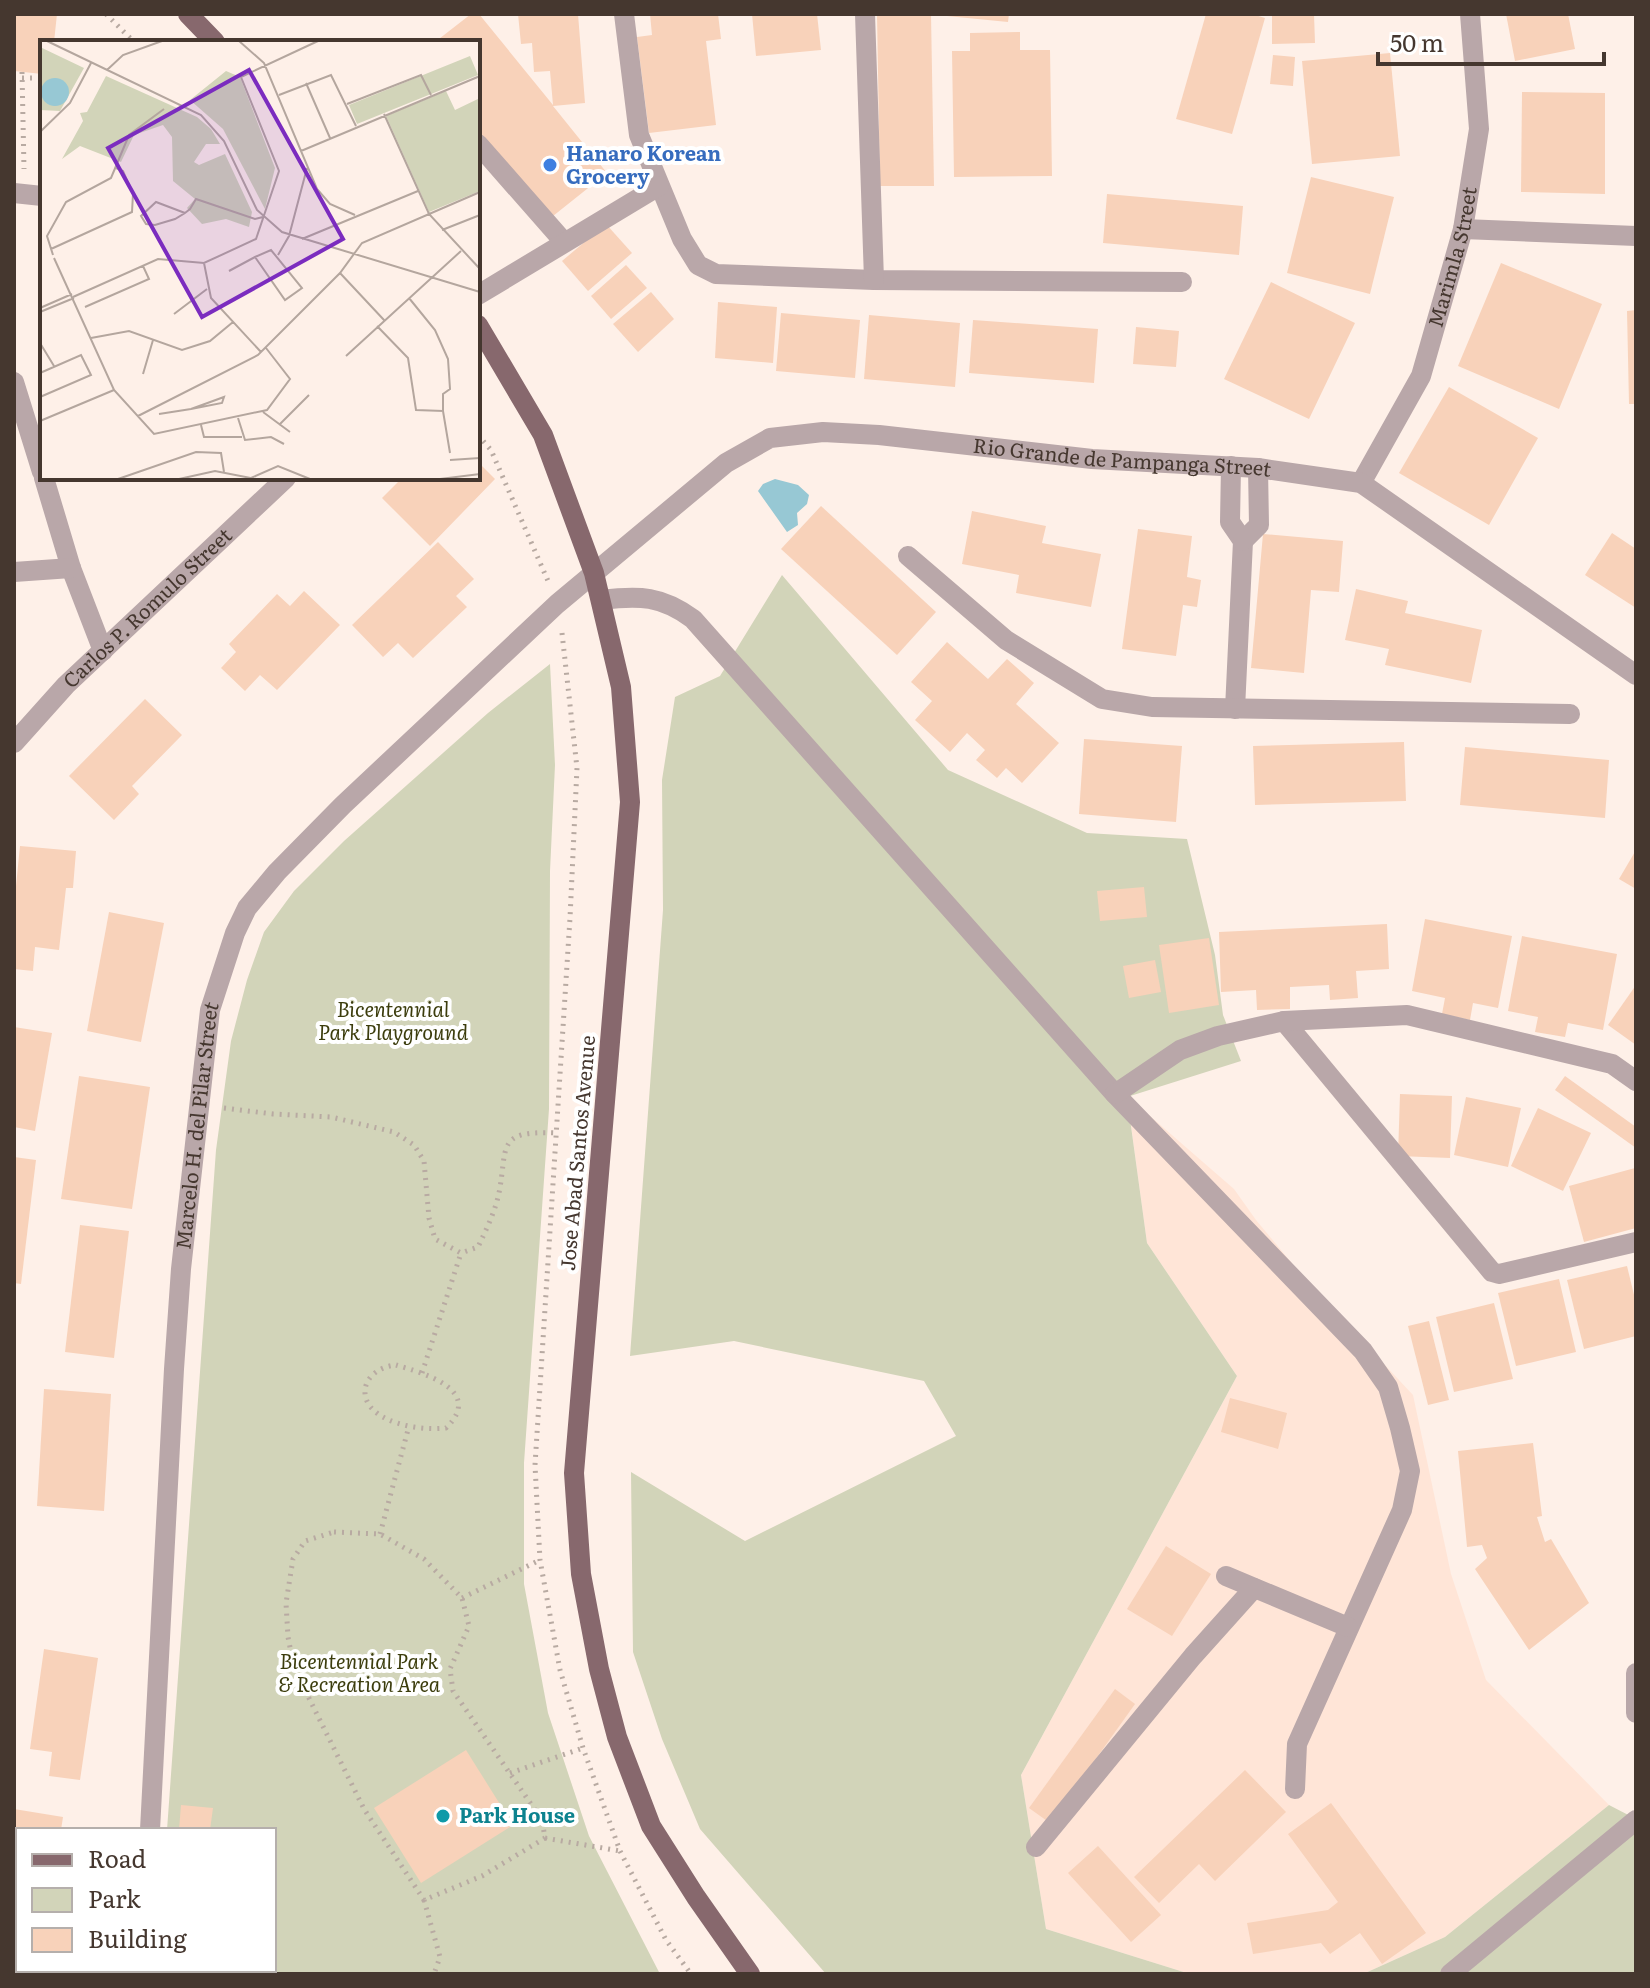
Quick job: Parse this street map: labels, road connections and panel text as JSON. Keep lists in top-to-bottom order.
{
  "streets": {
    "main road": ["Jose Abad Santos Avenue"],
    "street": [
      "Marimla Street",
      "Rio Grande de Pampanga Street",
      "Carlos P. Romulo Street",
      "Marcelo H. del Pilar Street"
    ]
  },
  "crossings": [
    ["Marimla Street", "Rio Grande de Pampanga Street"],
    ["Rio Grande de Pampanga Street", "Marcelo H. del Pilar Street"],
    ["Rio Grande de Pampanga Street", "Jose Abad Santos Avenue"],
    ["Marcelo H. del Pilar Street", "Jose Abad Santos Avenue"]
  ],
  "parks": ["Bicentennial Park Playground", "Bicentennial Park & Recreation Area"],
  "places": ["Hanaro Korean Grocery", "Park House"],
  "legend": ["Road", "Park", "Building"],
  "scale_bar": "50 m"
}
